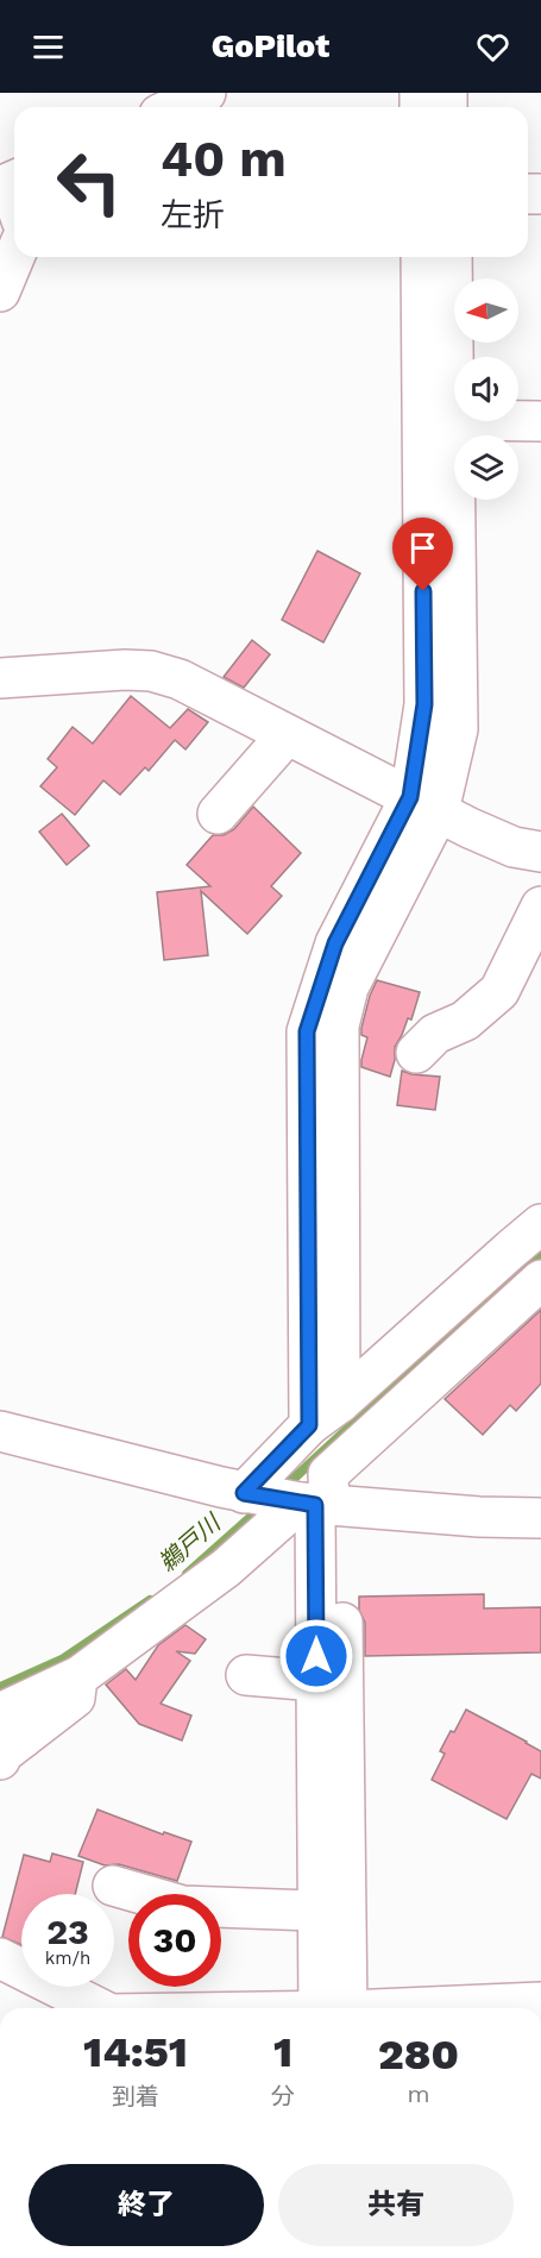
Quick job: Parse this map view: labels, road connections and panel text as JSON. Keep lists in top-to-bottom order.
{
  "water": ["鵜戸川"],
  "north": "left",
  "page": {
    "header": "GoPilot",
    "turn": ["40 m", "左折"],
    "speed": "23 km/h",
    "limit": "30",
    "eta": [
      "14:51",
      "到着",
      "1",
      "分",
      "280",
      "m"
    ],
    "buttons": ["終了", "共有"]
  }
}
